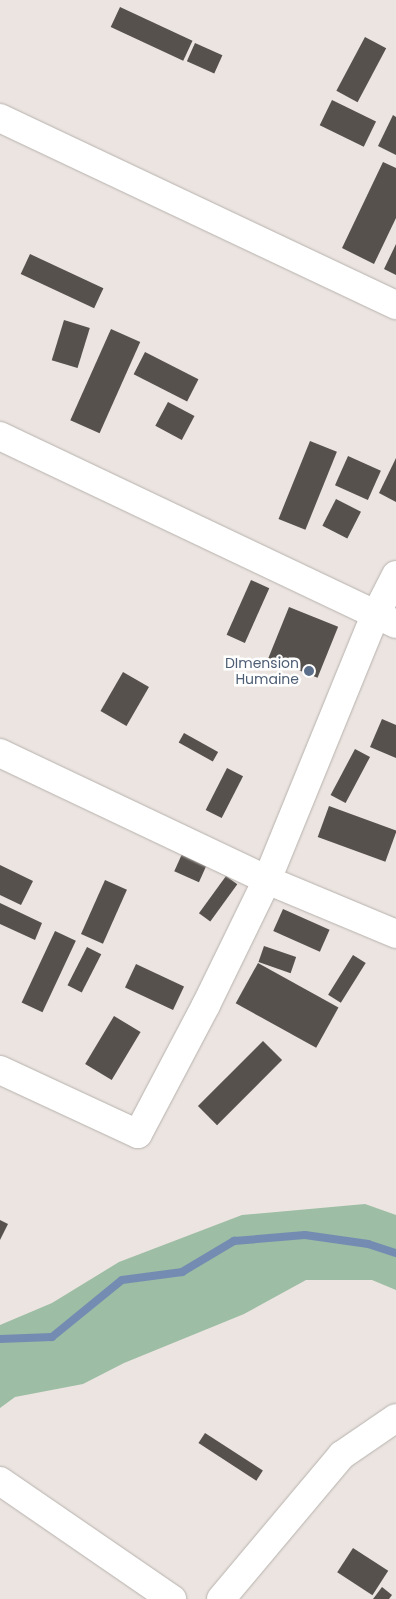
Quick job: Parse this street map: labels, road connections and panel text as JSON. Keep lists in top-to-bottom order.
{
  "places": ["DImension Humaine"]
}
